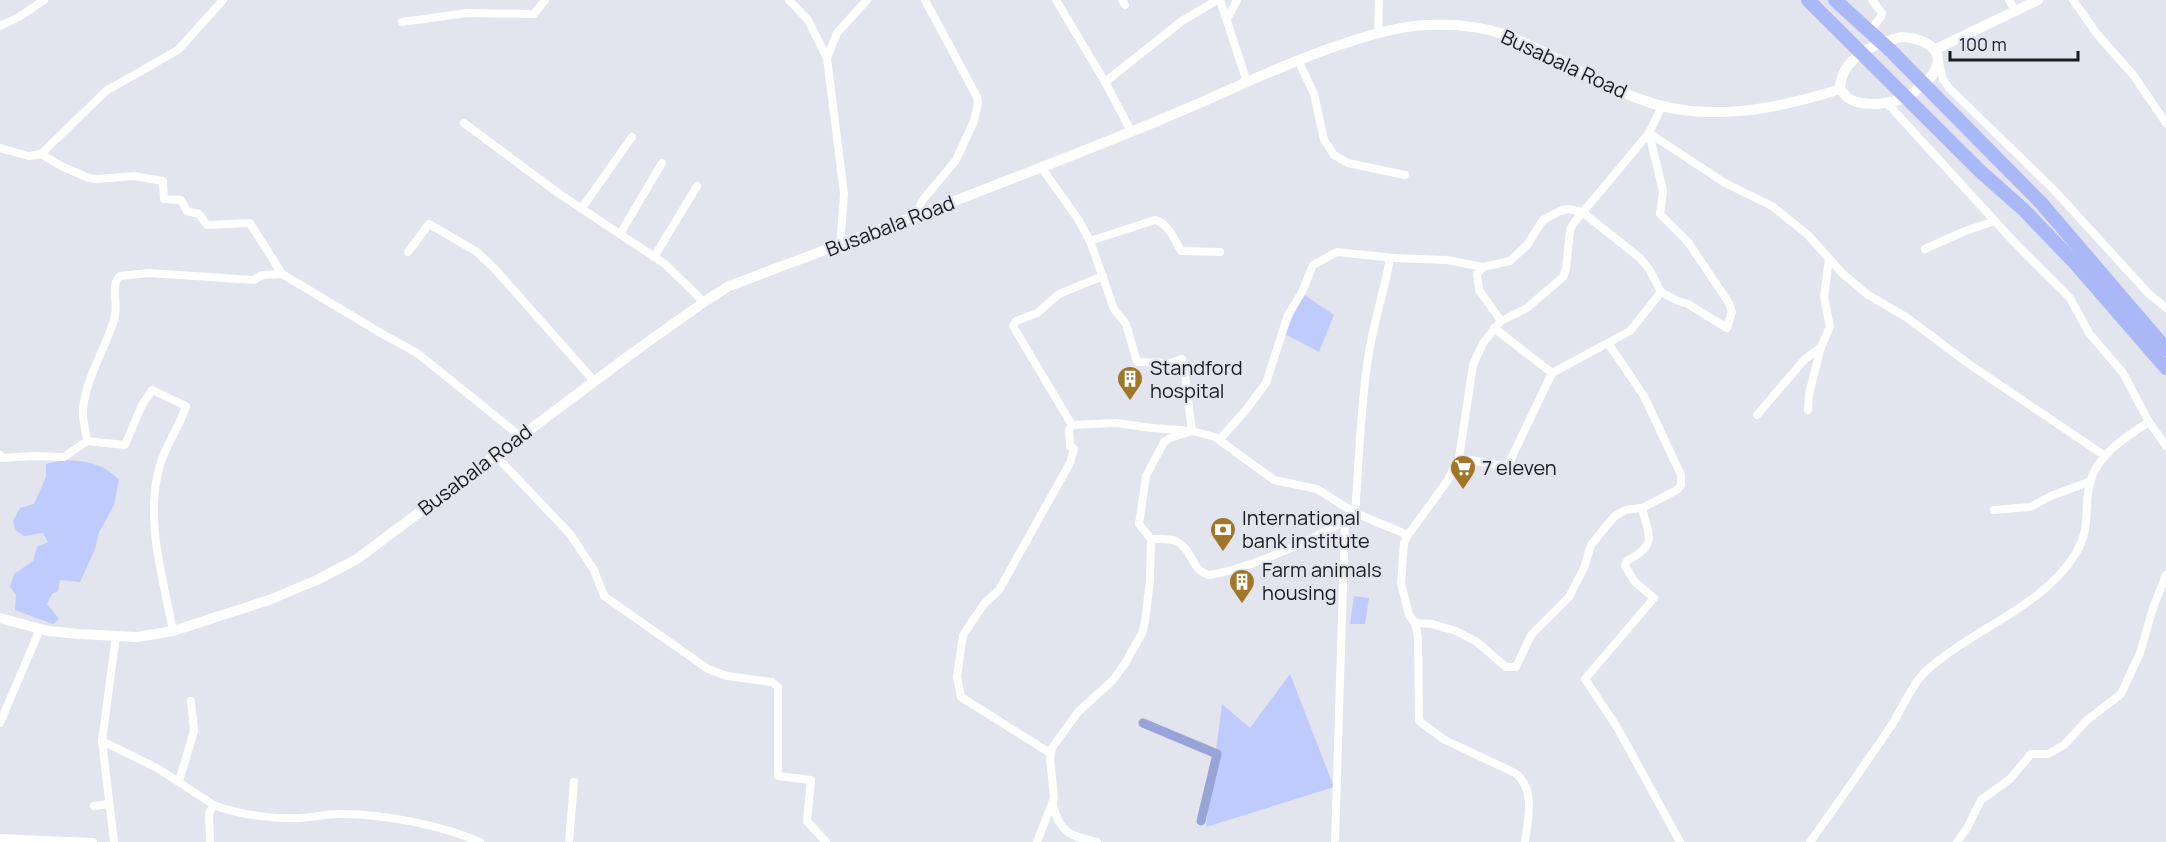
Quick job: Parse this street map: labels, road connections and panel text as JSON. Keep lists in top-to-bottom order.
{
  "streets": {
    "street": ["Busabala Road"]
  },
  "places": {
    "building": ["Standford hospital", "Farm animals housing"],
    "supermarket": ["7 eleven"],
    "bank": ["International bank institute"]
  },
  "scale_bar": "100 m"
}
